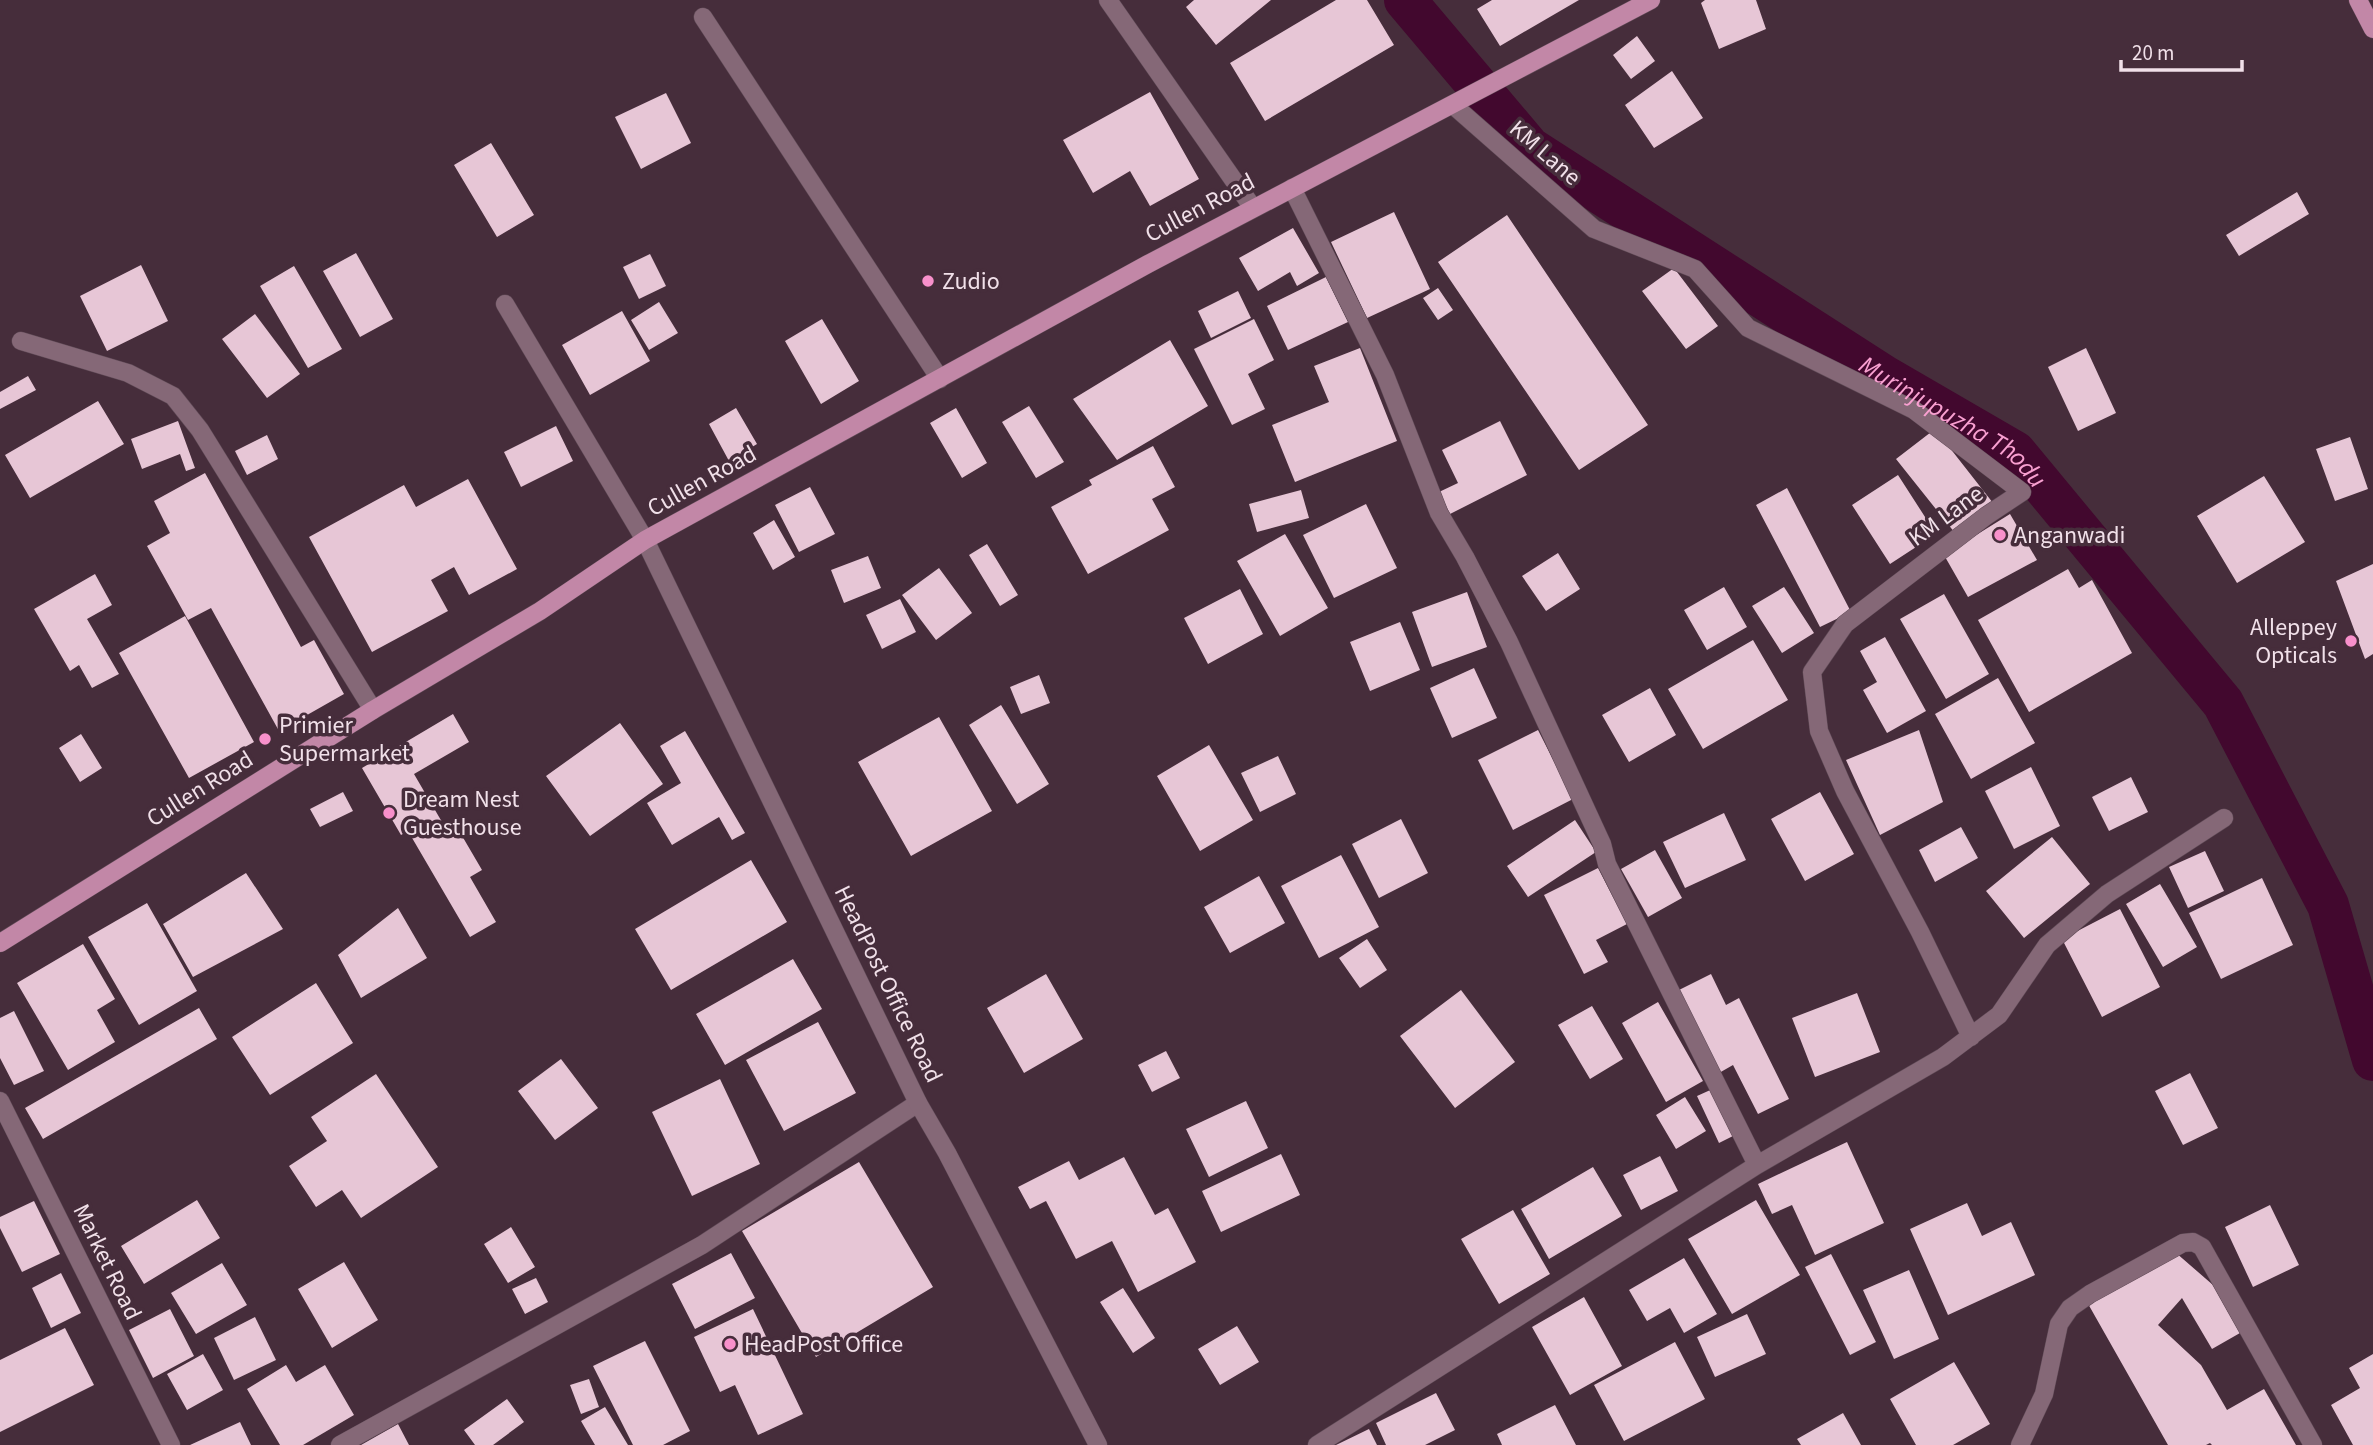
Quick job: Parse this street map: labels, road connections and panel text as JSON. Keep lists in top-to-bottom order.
{
  "streets": {
    "main road": ["Cullen Road"],
    "street": ["KM Lane", "HeadPost Office Road", "Market Road"]
  },
  "crossings": [
    ["KM Lane", "Cullen Road"],
    ["Cullen Road", "HeadPost Office Road"]
  ],
  "water": ["Murinjupuzha Thodu"],
  "places": [
    "Zudio",
    "Anganwadi",
    "Alleppey Opticals",
    "Primier Supermarket",
    "Dream Nest Guesthouse",
    "HeadPost Office"
  ],
  "scale_bar": "20 m"
}
